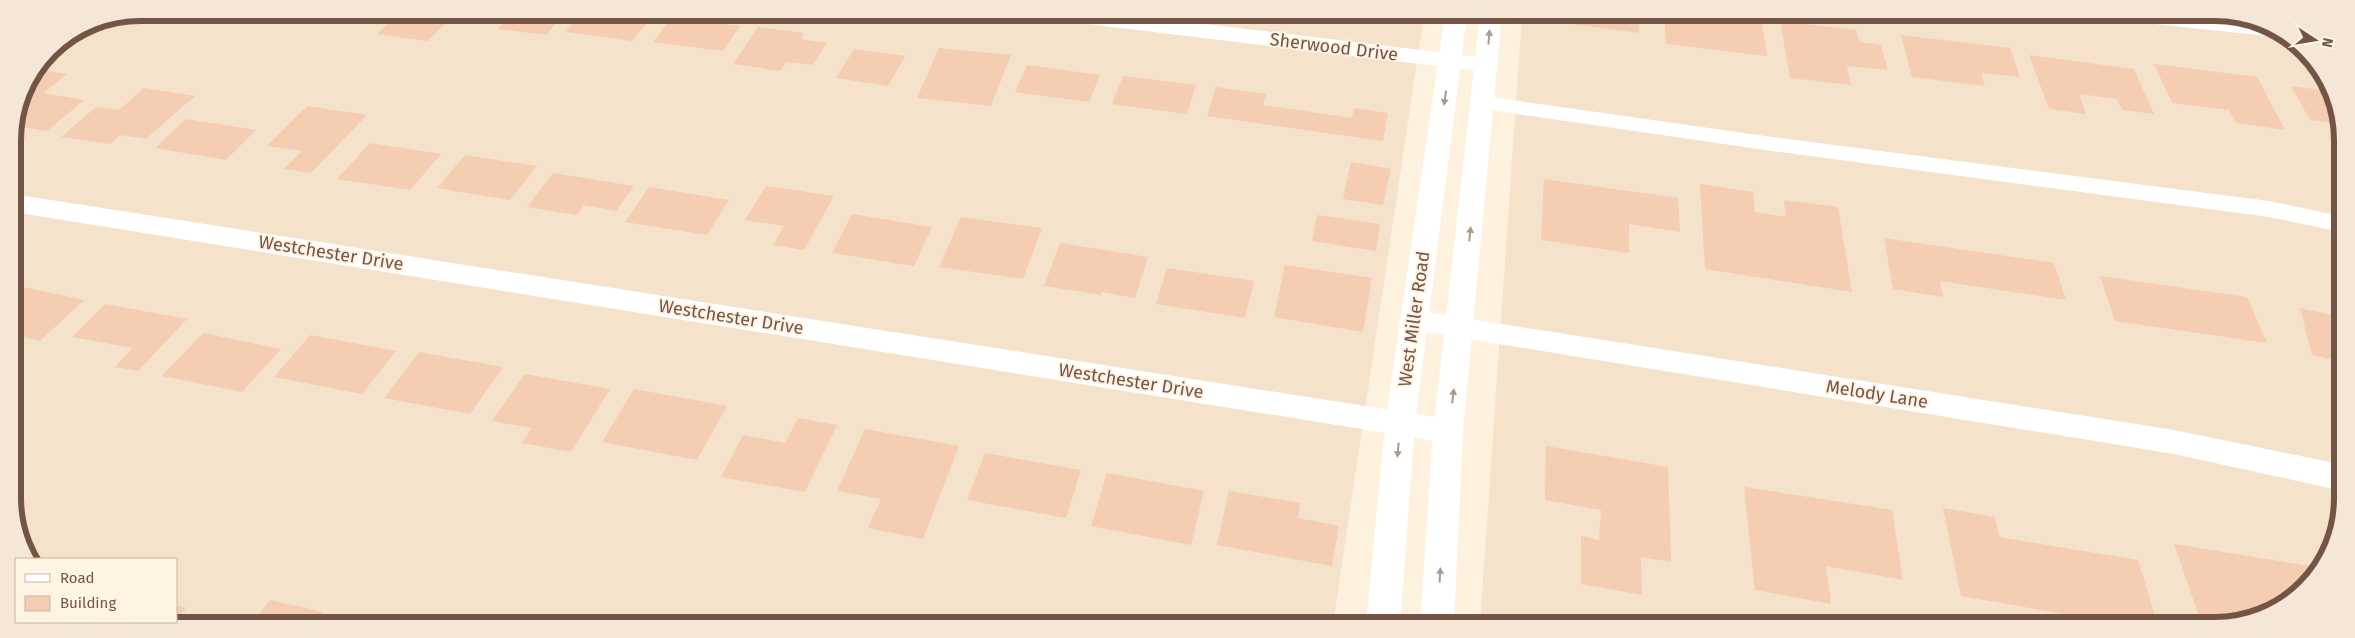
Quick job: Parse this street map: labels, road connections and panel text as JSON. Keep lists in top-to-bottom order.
{
  "streets": {
    "street": [
      "Sherwood Drive",
      "Westchester Drive",
      "West Miller Road",
      "Melody Lane"
    ]
  },
  "crossings": [
    ["Sherwood Drive", "West Miller Road"],
    ["Westchester Drive", "West Miller Road"],
    ["West Miller Road", "Melody Lane"]
  ],
  "legend": ["Road", "Building"],
  "north": "right"
}
